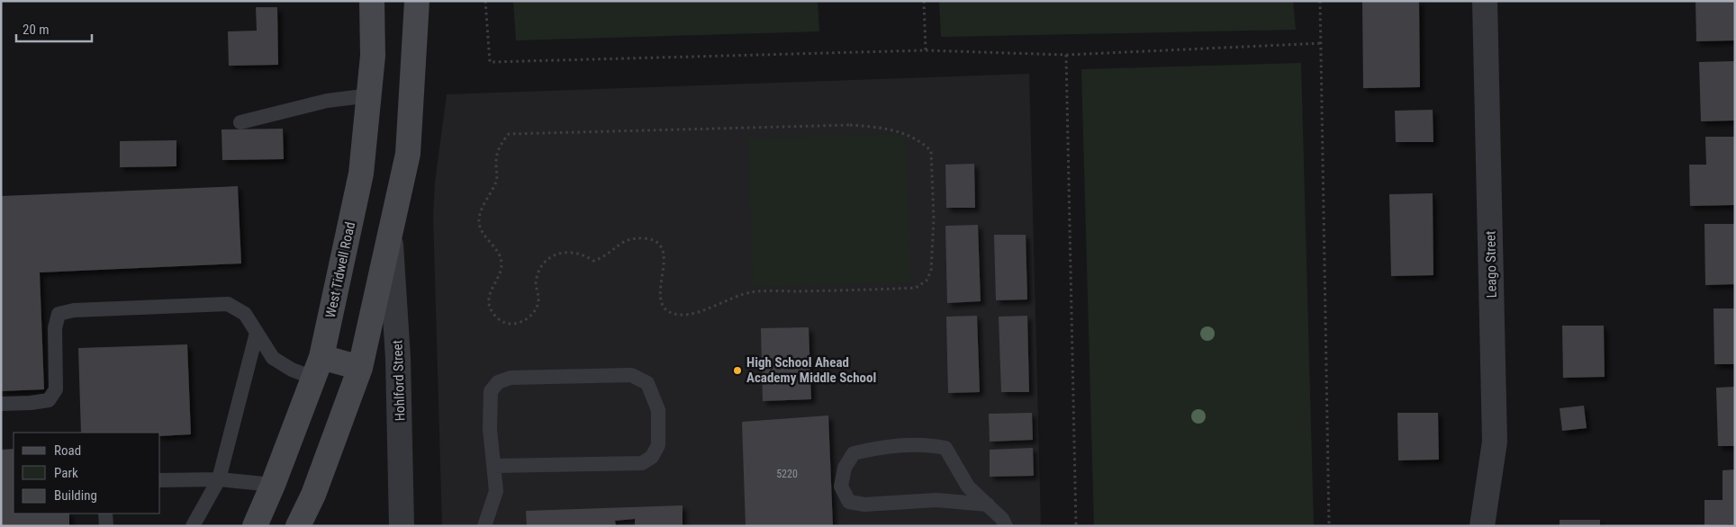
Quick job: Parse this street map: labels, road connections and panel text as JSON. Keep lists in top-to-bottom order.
{
  "streets": {
    "main road": ["West Tidwell Road"],
    "street": ["Leago Street", "Hohlford Street"]
  },
  "places": ["High School Ahead Academy Middle School"],
  "house_numbers": ["5220"],
  "legend": ["Road", "Park", "Building"],
  "scale_bar": "20 m"
}
